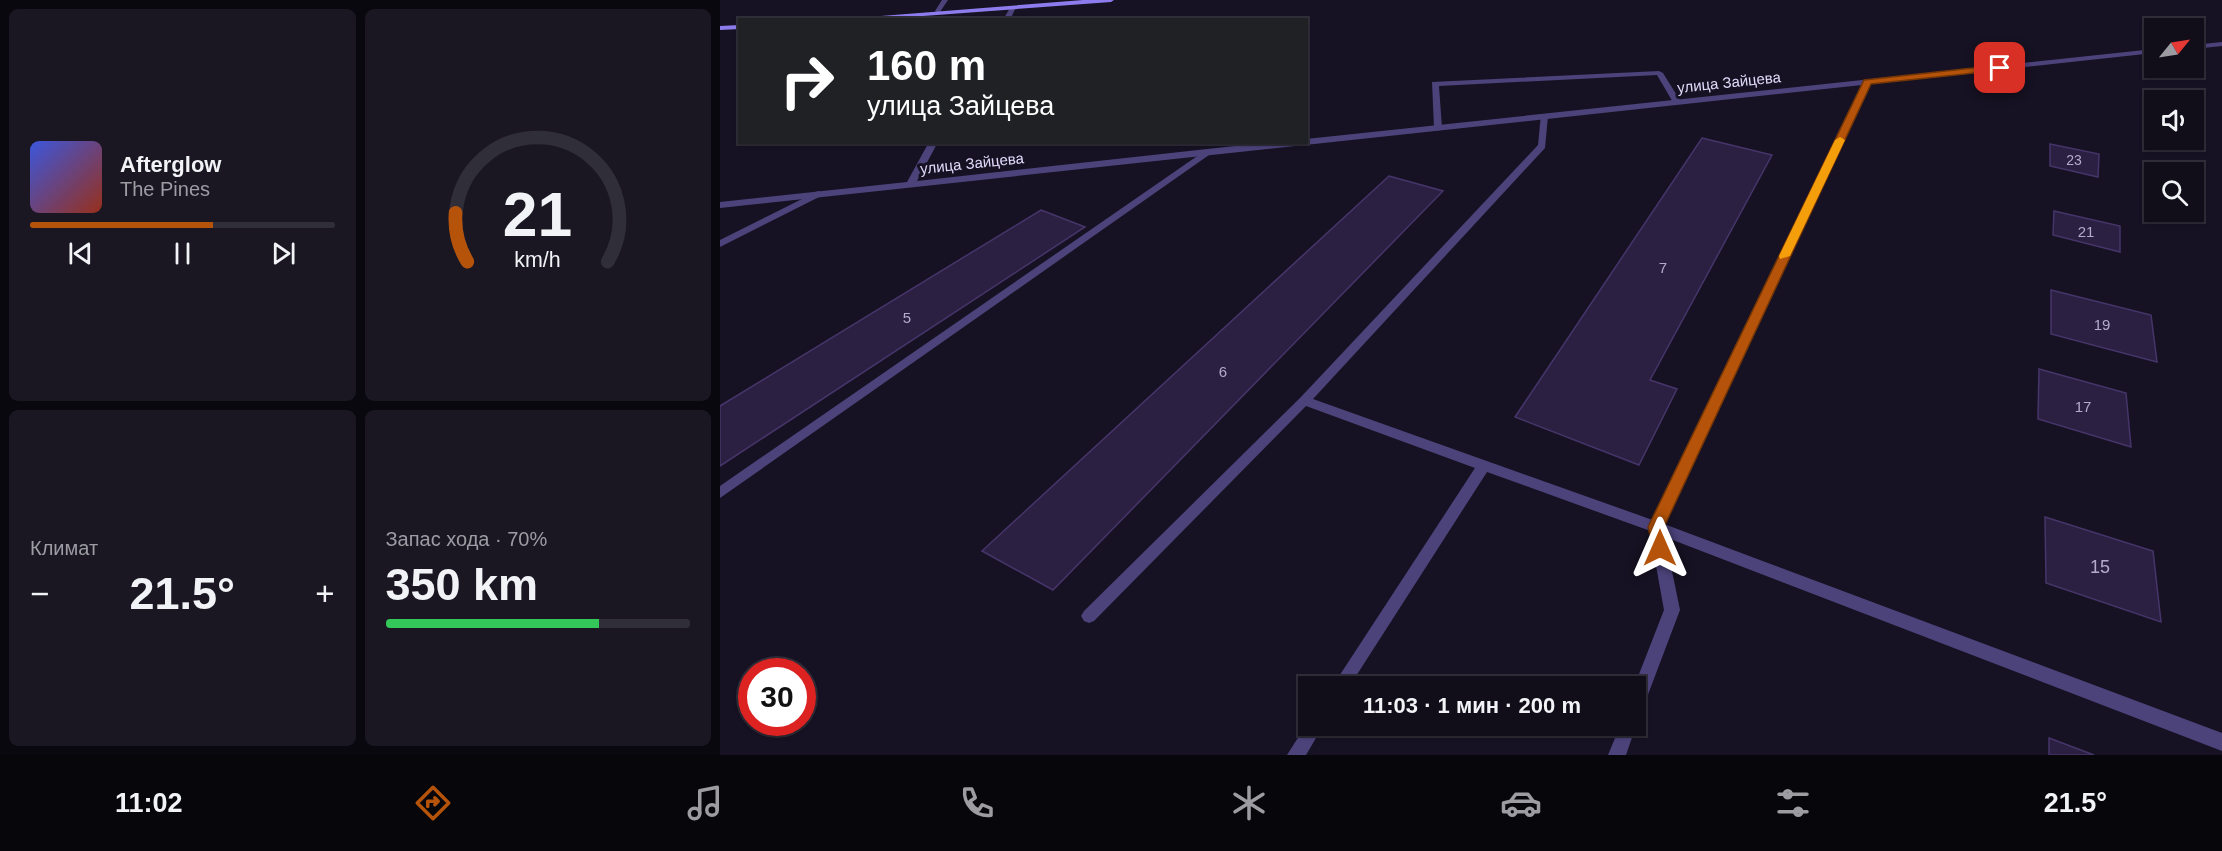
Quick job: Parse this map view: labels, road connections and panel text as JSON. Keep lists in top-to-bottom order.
{
  "streets": {
    "street": ["улица Зайцева"]
  },
  "house_numbers": [
    "23",
    "21",
    "7",
    "5",
    "19",
    "6",
    "17",
    "15"
  ],
  "north": "top right",
  "page": {
    "turn": ["160 m", "улица Зайцева"],
    "song": ["Afterglow", "The Pines"],
    "tile": [
      "Климат",
      ["Запас хода · 70%", "350 km"]
    ],
    "heat": ["−", "21.5°", "+"],
    "limit": "30",
    "trip": "11:03 · 1 мин · 200 m",
    "tabs": ["11:02", "21.5°"],
    "gauge": ["21", "km/h"]
  }
}
